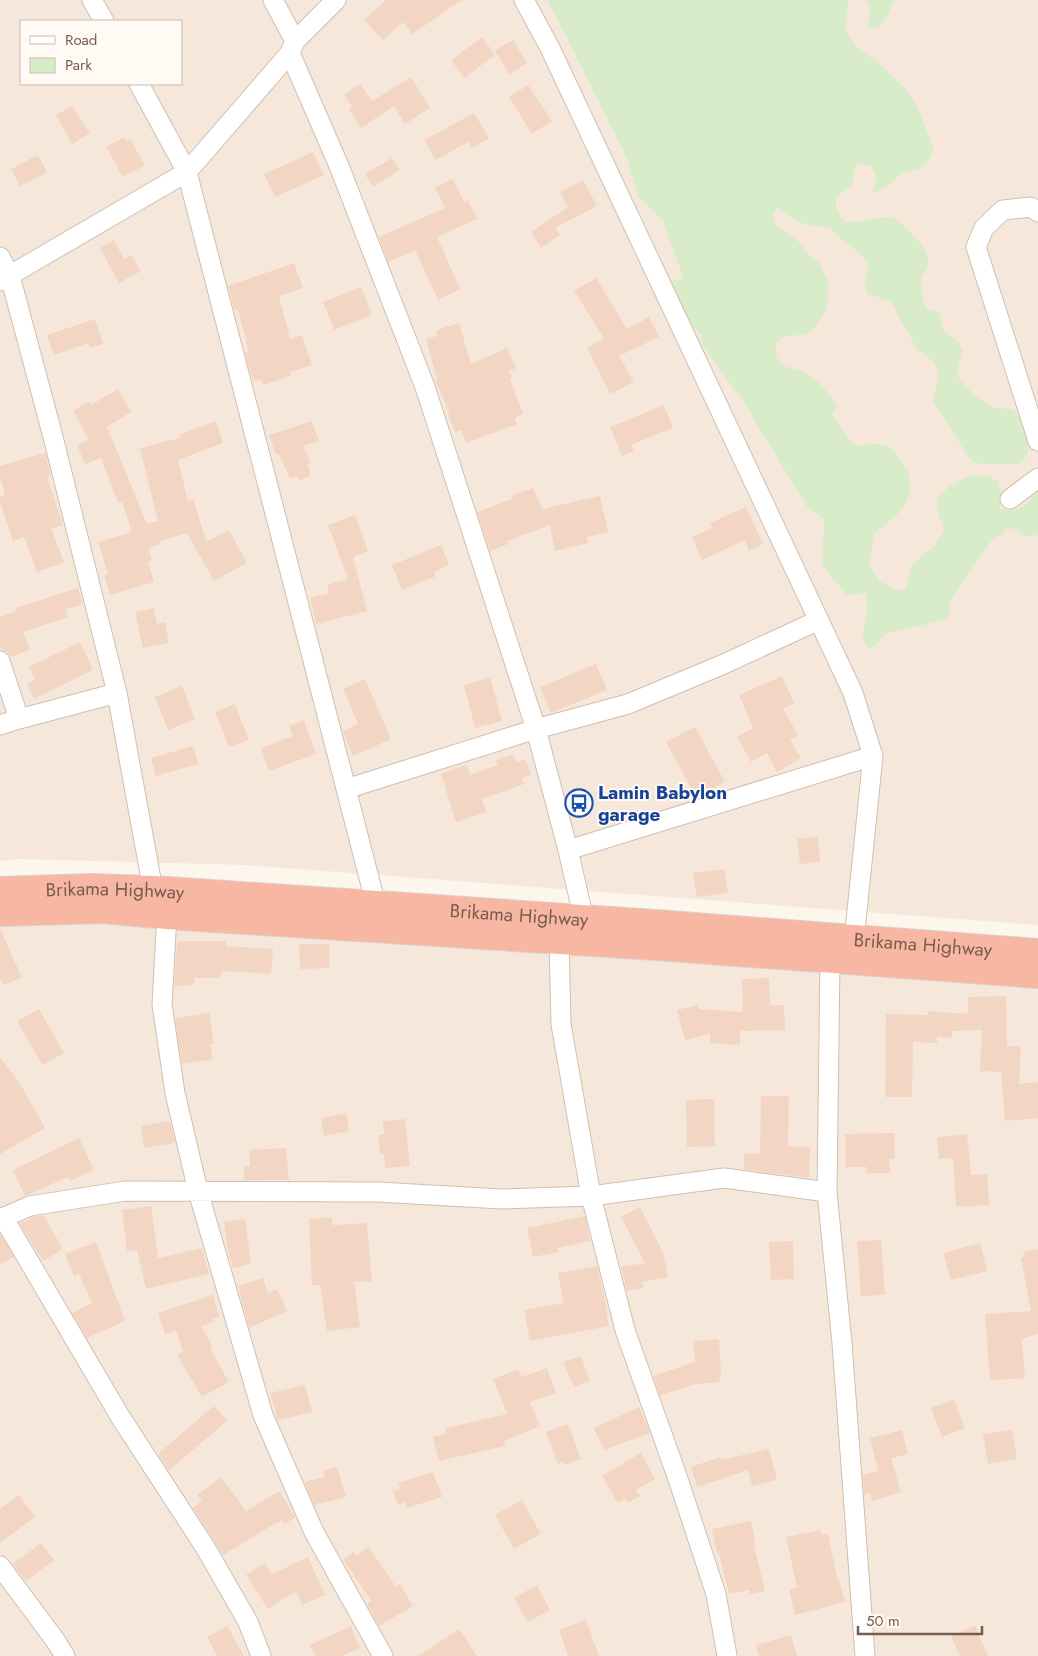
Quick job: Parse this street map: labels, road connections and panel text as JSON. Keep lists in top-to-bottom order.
{
  "streets": {
    "highway": ["Brikama Highway"]
  },
  "places": {
    "bus stop": ["Lamin Babylon garage"]
  },
  "legend": ["Road", "Park"],
  "scale_bar": "50 m"
}
